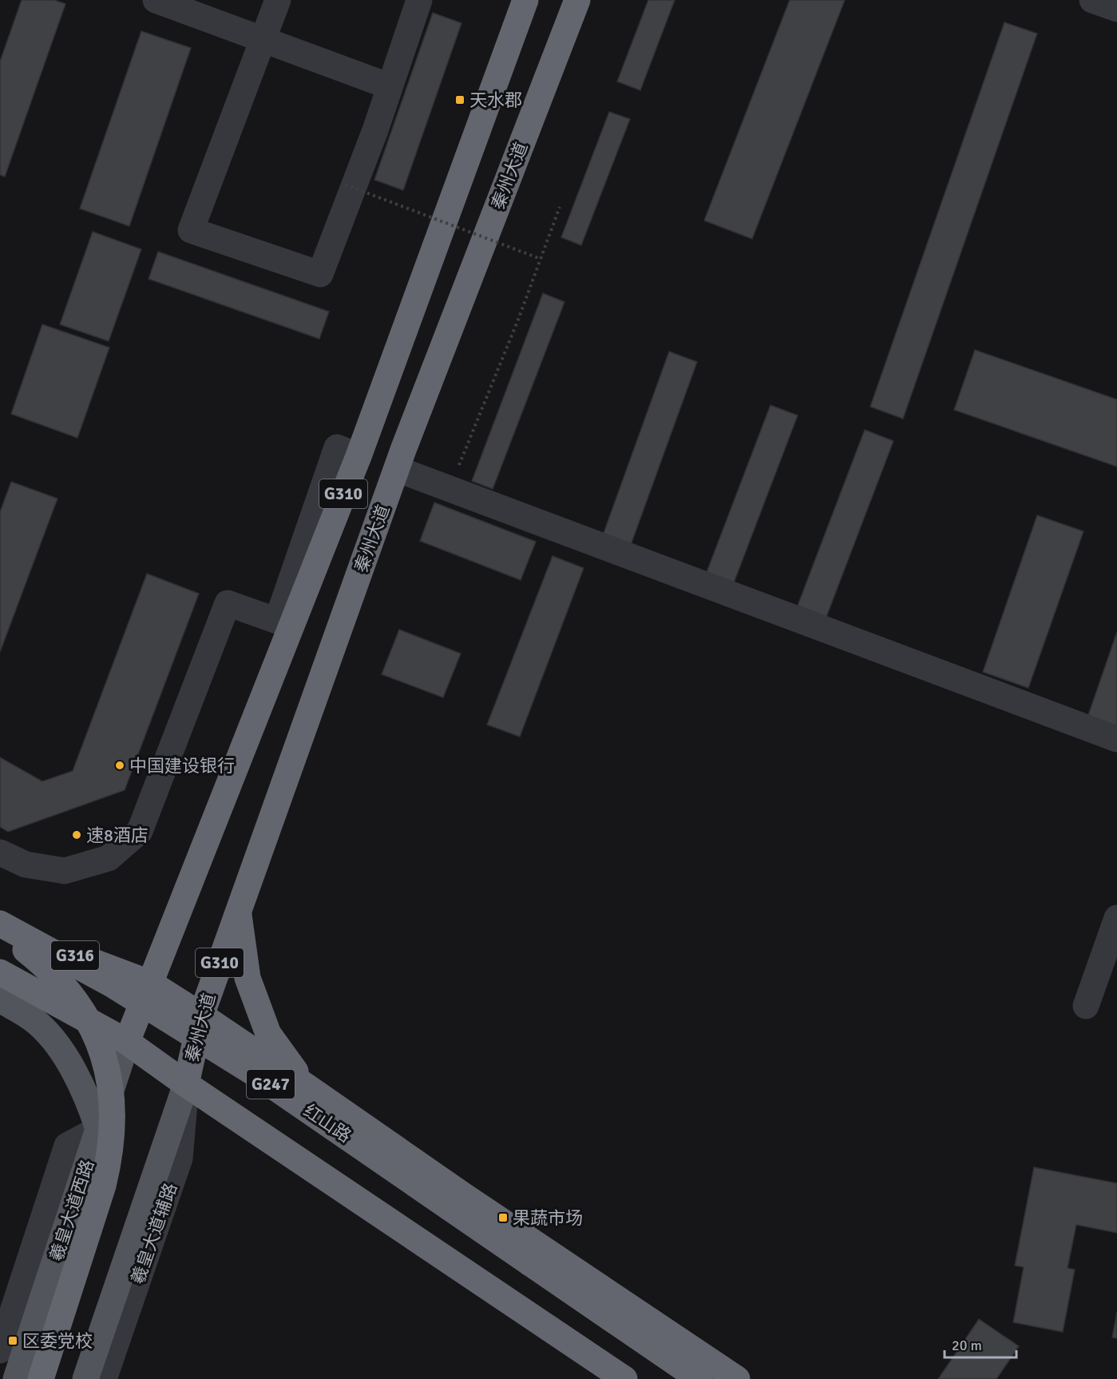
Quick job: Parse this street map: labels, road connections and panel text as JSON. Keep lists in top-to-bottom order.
{
  "streets": {
    "highway": [
      "秦州大道",
      "G310",
      "G316",
      "G247",
      "红山路"
    ],
    "main road": ["羲皇大道西路"],
    "lane": ["羲皇大道辅路"]
  },
  "crossings": [
    ["秦州大道", "G316"],
    ["秦州大道", "G247"],
    ["秦州大道", "羲皇大道辅路"],
    ["G310", "G316"],
    ["G316", "红山路"],
    ["G247", "羲皇大道西路"],
    ["G247", "羲皇大道辅路"]
  ],
  "places": {
    "transit": ["天水郡", "果蔬市场", "区委党校"],
    "other": ["中国建设银行", "速8酒店"]
  },
  "scale_bar": "20 m"
}
